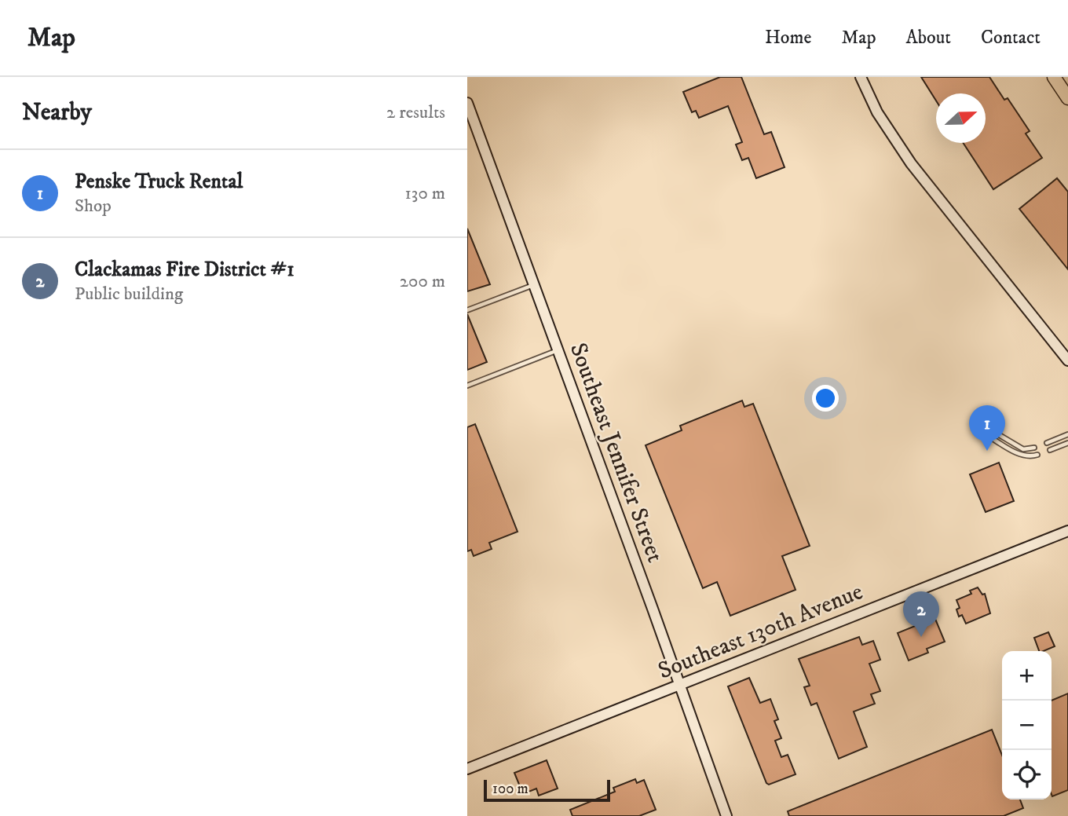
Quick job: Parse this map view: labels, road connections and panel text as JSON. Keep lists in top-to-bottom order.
{
  "streets": {
    "street": ["Southeast Jennifer Street", "Southeast 130th Avenue"]
  },
  "crossings": [
    ["Southeast Jennifer Street", "Southeast 130th Avenue"]
  ],
  "scale_bar": "100 m",
  "north": "right",
  "page": {
    "header": "Map",
    "nav": [
      "Home",
      "Map",
      "About",
      "Contact"
    ],
    "heading": ["Nearby", "2 results"],
    "list": [
      {
        "mark": "1",
        "name": "Penske Truck Rental",
        "note": "Shop",
        "value": "130 m"
      },
      {
        "mark": "2",
        "name": "Clackamas Fire District #1",
        "note": "Public building",
        "value": "200 m"
      }
    ],
    "pins": ["1", "2"],
    "map_buttons": ["+", "−"],
    "scale": "100 m"
  }
}
